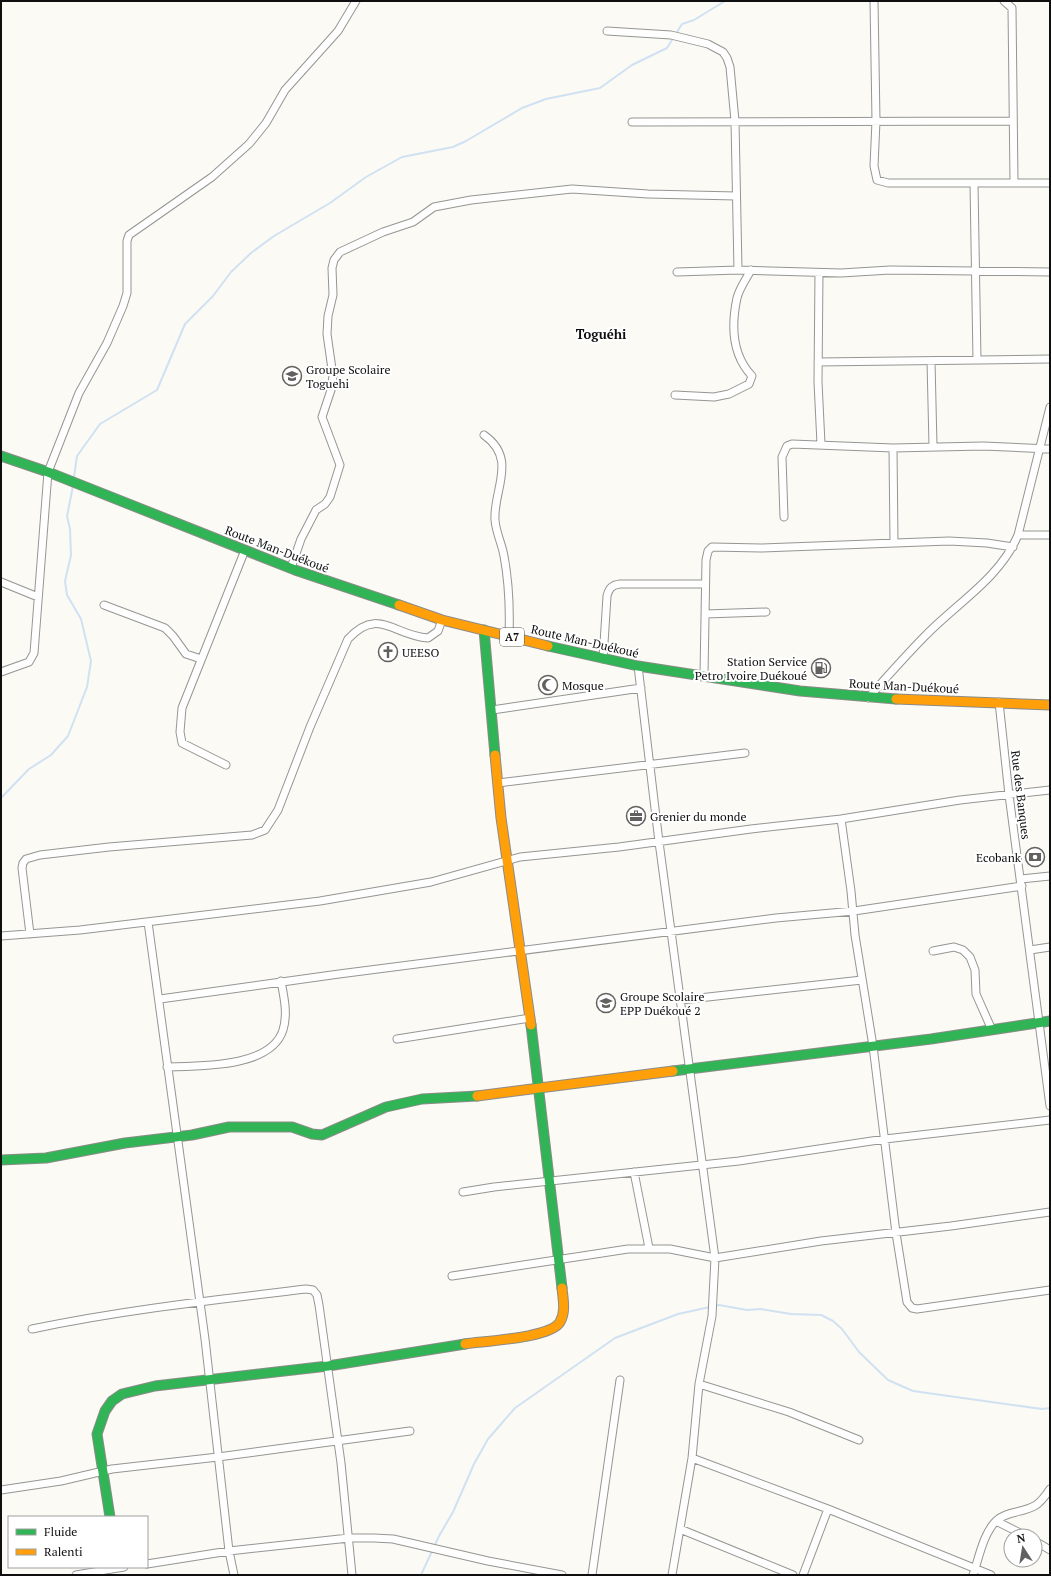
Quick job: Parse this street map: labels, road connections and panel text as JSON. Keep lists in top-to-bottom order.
{
  "streets": {
    "street": ["Route Man-Duékoué", "A7", "Rue des Banques"]
  },
  "crossings": [
    ["Route Man-Duékoué", "Rue des Banques"]
  ],
  "districts": ["Toguéhi"],
  "places": {
    "school or university": ["Groupe Scolaire Toguehi", "Groupe Scolaire EPP Duékoué 2"],
    "church": ["UEESO"],
    "fuel station": ["Station Service Petro Ivoire Duékoué"],
    "mosque": ["Mosque"],
    "office": ["Grenier du monde"],
    "bank": ["Ecobank"]
  },
  "legend": ["Fluide", "Ralenti"],
  "north": "top"
}
